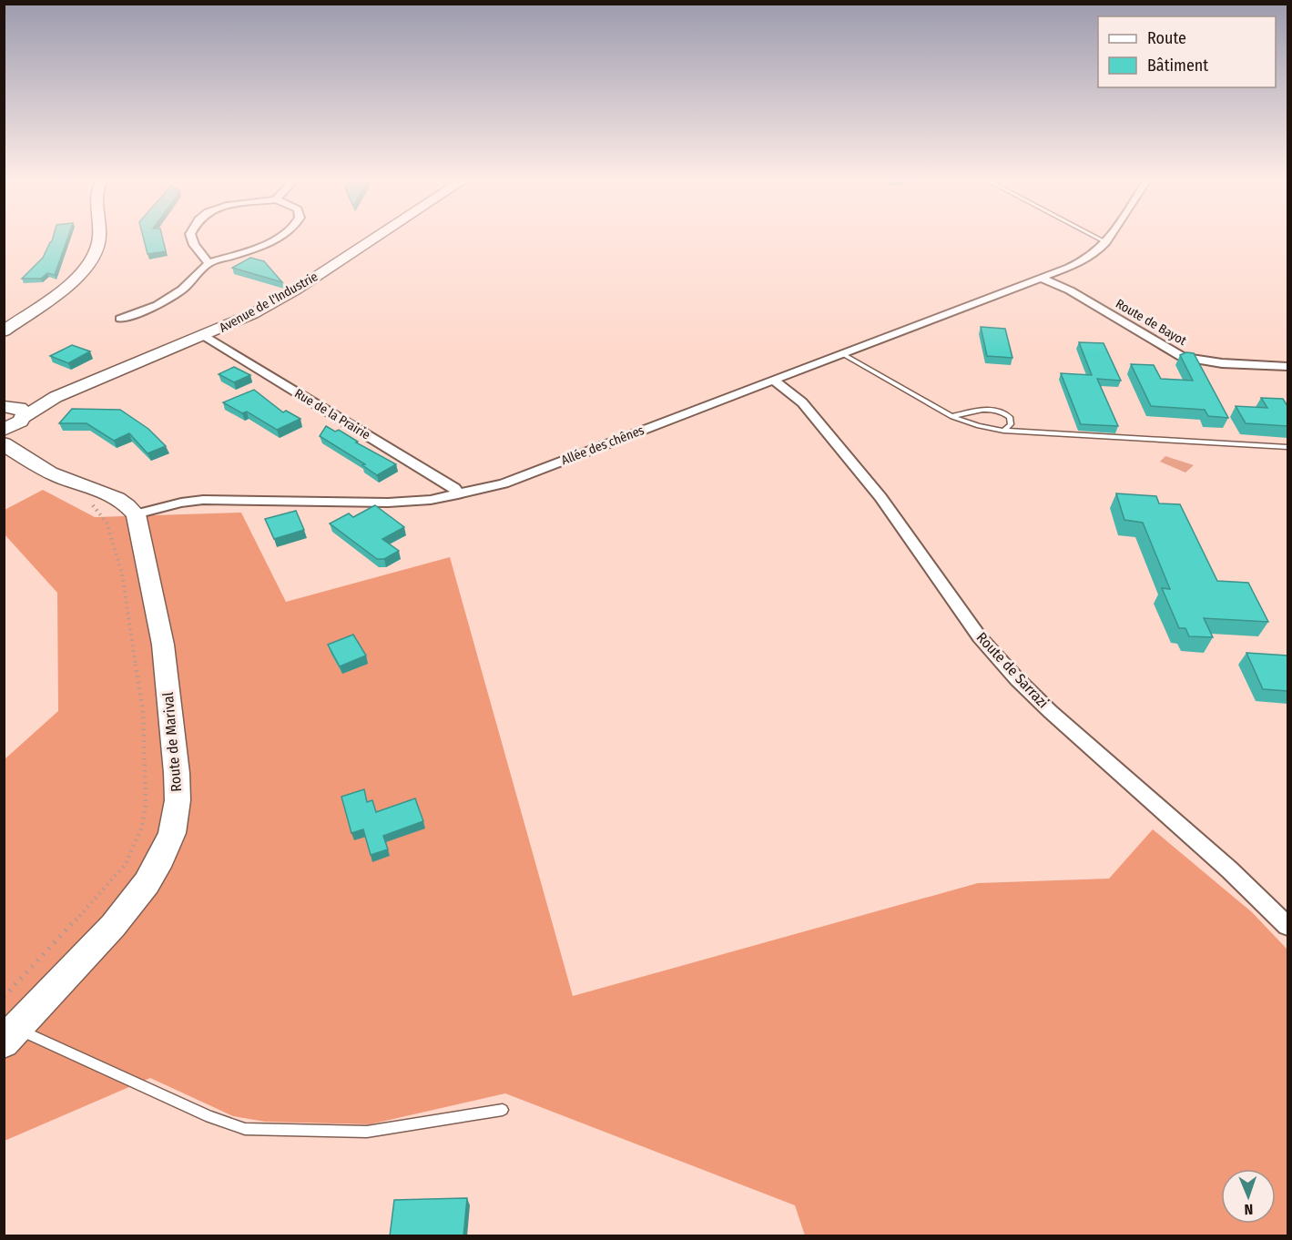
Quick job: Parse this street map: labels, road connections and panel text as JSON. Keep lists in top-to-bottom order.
{
  "streets": {
    "main road": ["Avenue de l'Industrie", "Route de Marival"],
    "street": [
      "Route de Bayot",
      "Rue de la Prairie",
      "Allée des chênes",
      "Route de Sarrazi"
    ]
  },
  "crossings": [
    ["Avenue de l'Industrie", "Rue de la Prairie"],
    ["Route de Bayot", "Allée des chênes"],
    ["Rue de la Prairie", "Allée des chênes"],
    ["Allée des chênes", "Route de Sarrazi"],
    ["Allée des chênes", "Route de Marival"]
  ],
  "legend": ["Route", "Bâtiment"],
  "north": "bottom"
}
